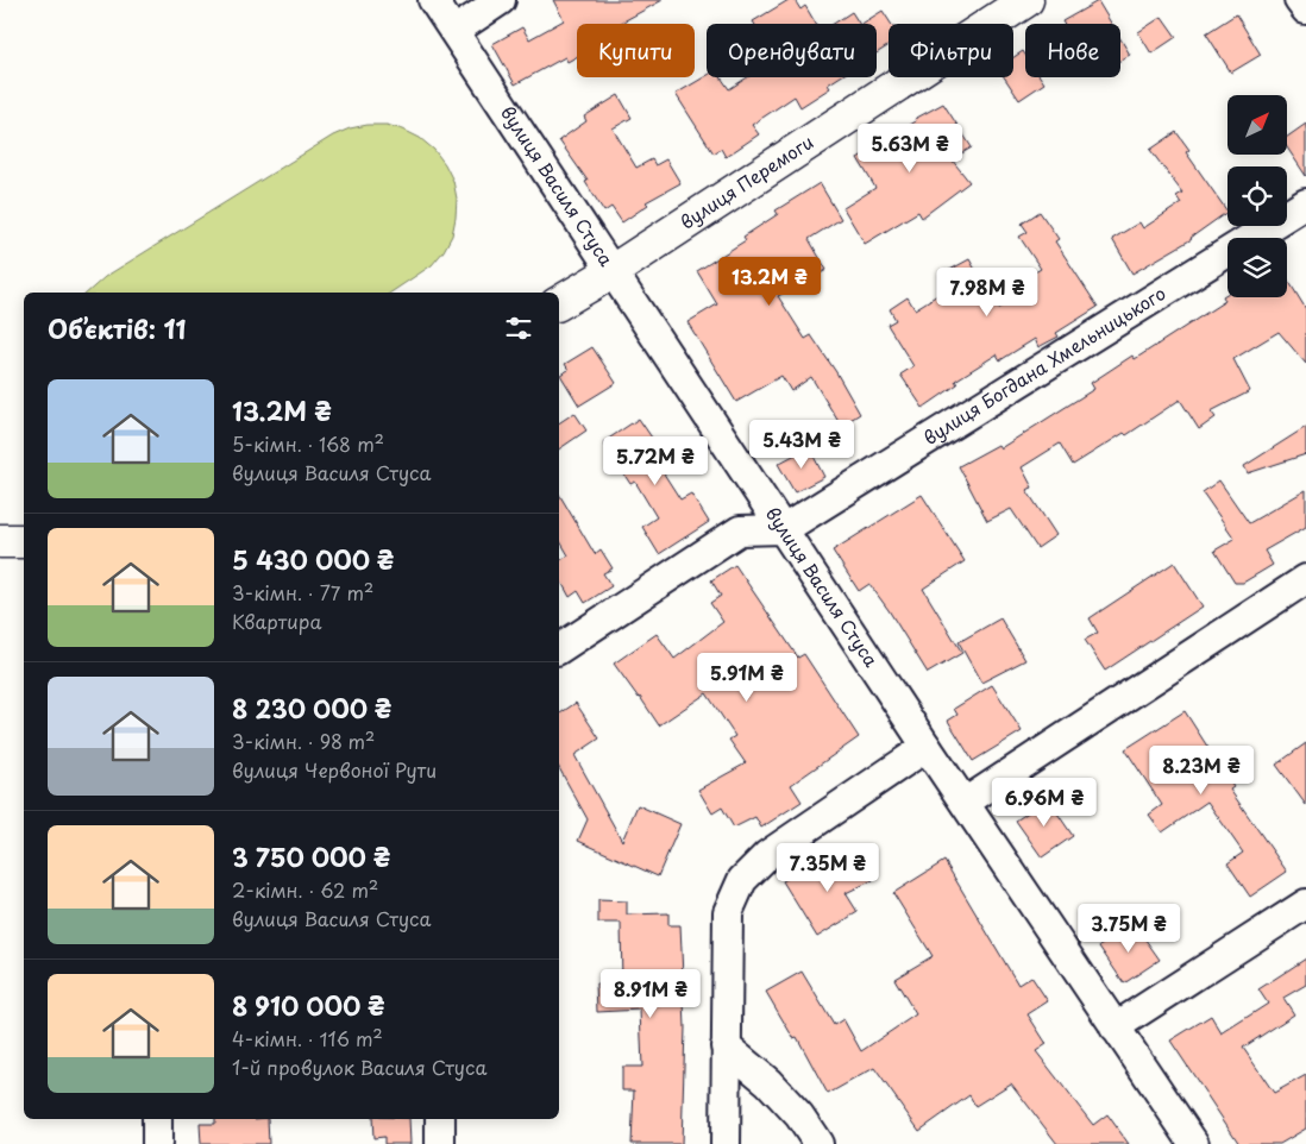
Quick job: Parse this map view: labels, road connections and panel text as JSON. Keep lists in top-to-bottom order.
{
  "streets": {
    "street": ["вулиця Перемоги", "вулиця Василя Стуса", "вулиця Богдана Хмельницького"]
  },
  "crossings": [
    ["вулиця Перемоги", "вулиця Василя Стуса"],
    ["вулиця Василя Стуса", "вулиця Богдана Хмельницького"]
  ],
  "north": "top right",
  "page": {
    "chip": [
      "Купити",
      "Орендувати",
      "Фільтри",
      "Нове"
    ],
    "price": [
      "5.63M ₴",
      "13.2M ₴",
      "7.98M ₴",
      "5.43M ₴",
      "5.72M ₴",
      "5.91M ₴",
      "8.23M ₴",
      "6.96M ₴",
      "7.35M ₴",
      "3.75M ₴",
      "8.91M ₴"
    ],
    "heading": "Об’єктів: 11",
    "list": [
      {
        "name": "13.2M ₴",
        "note": "5-кімн. · 168 m² · вулиця Василя Стуса"
      },
      {
        "name": "5 430 000 ₴",
        "note": "3-кімн. · 77 m² · Квартира"
      },
      {
        "name": "8 230 000 ₴",
        "note": "3-кімн. · 98 m² · вулиця Червоної Рути"
      },
      {
        "name": "3 750 000 ₴",
        "note": "2-кімн. · 62 m² · вулиця Василя Стуса"
      },
      {
        "name": "8 910 000 ₴",
        "note": "4-кімн. · 116 m² · 1-й провулок Василя Стуса"
      }
    ]
  }
}
